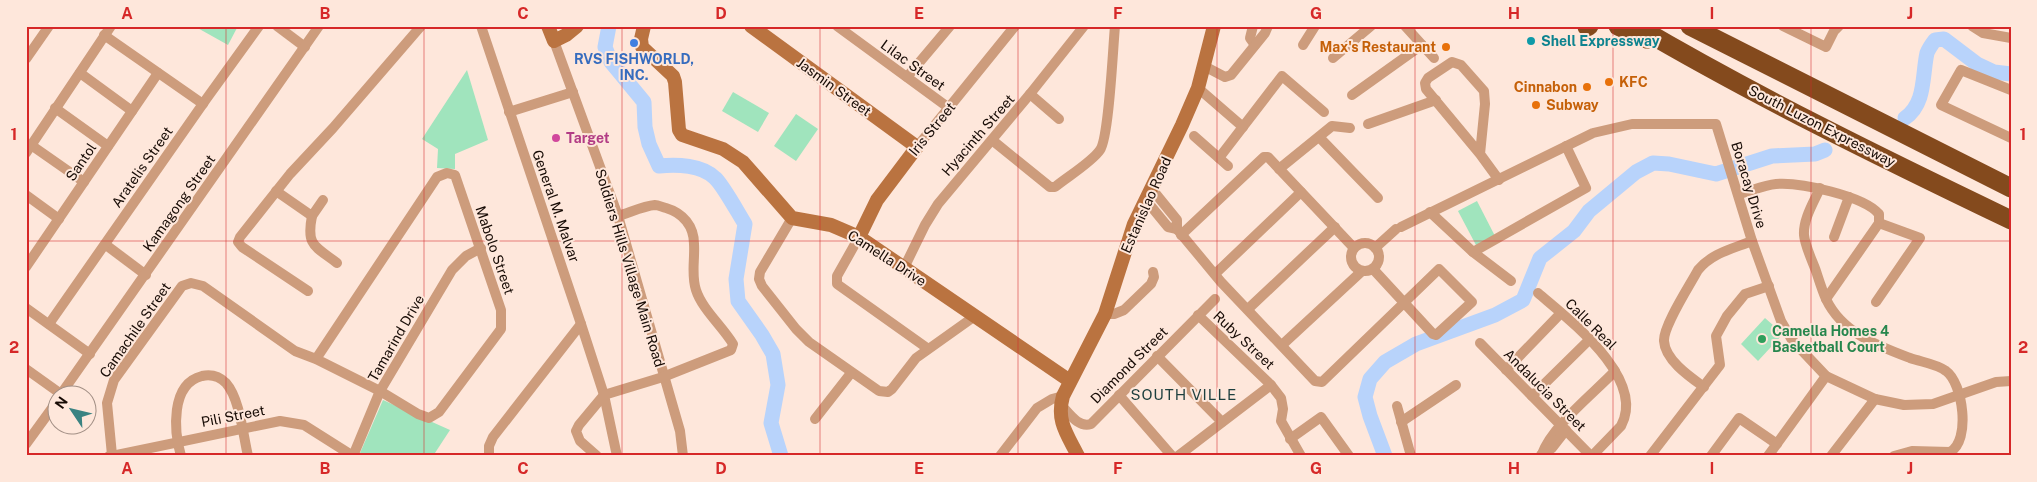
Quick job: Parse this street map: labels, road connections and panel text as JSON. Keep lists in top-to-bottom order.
{
  "streets": {
    "highway": ["South Luzon Expressway"],
    "street": [
      "Lilac Street",
      "Jasmin Street",
      "Iris Street",
      "Hyacinth Street",
      "Santol",
      "Aratelis Street",
      "Boracay Drive",
      "Kamagong Street",
      "Estanislao Road",
      "General M. Malvar",
      "Mabolo Street",
      "Camella Drive",
      "Soldiers Hills Village Main Road",
      "Calle Real",
      "Camachile Street",
      "Tamarind Drive",
      "Ruby Street",
      "Diamond Street",
      "Andalucia Street",
      "Pili Street"
    ]
  },
  "crossings": [
    ["Lilac Street", "Iris Street"],
    ["Jasmin Street", "Iris Street"],
    ["Iris Street", "Camella Drive"],
    ["Hyacinth Street", "Camella Drive"],
    ["Estanislao Road", "Camella Drive"],
    ["Estanislao Road", "Diamond Street"],
    ["Mabolo Street", "Camachile Street"],
    ["Mabolo Street", "Tamarind Drive"],
    ["Calle Real", "Andalucia Street"],
    ["Camachile Street", "Pili Street"],
    ["Tamarind Drive", "Pili Street"],
    ["Ruby Street", "Diamond Street"]
  ],
  "districts": ["SOUTH VILLE"],
  "places": [
    "Shell Expressway",
    "RVS FISHWORLD, INC.",
    "Max's Restaurant",
    "KFC",
    "Cinnabon",
    "Subway",
    "Target",
    "Camella Homes 4 Basketball Court"
  ],
  "north": "top left",
  "grid": {
    "columns": [
      "A",
      "B",
      "C",
      "D",
      "E",
      "F",
      "G",
      "H",
      "I",
      "J"
    ],
    "rows": ["1", "2"]
  }
}
